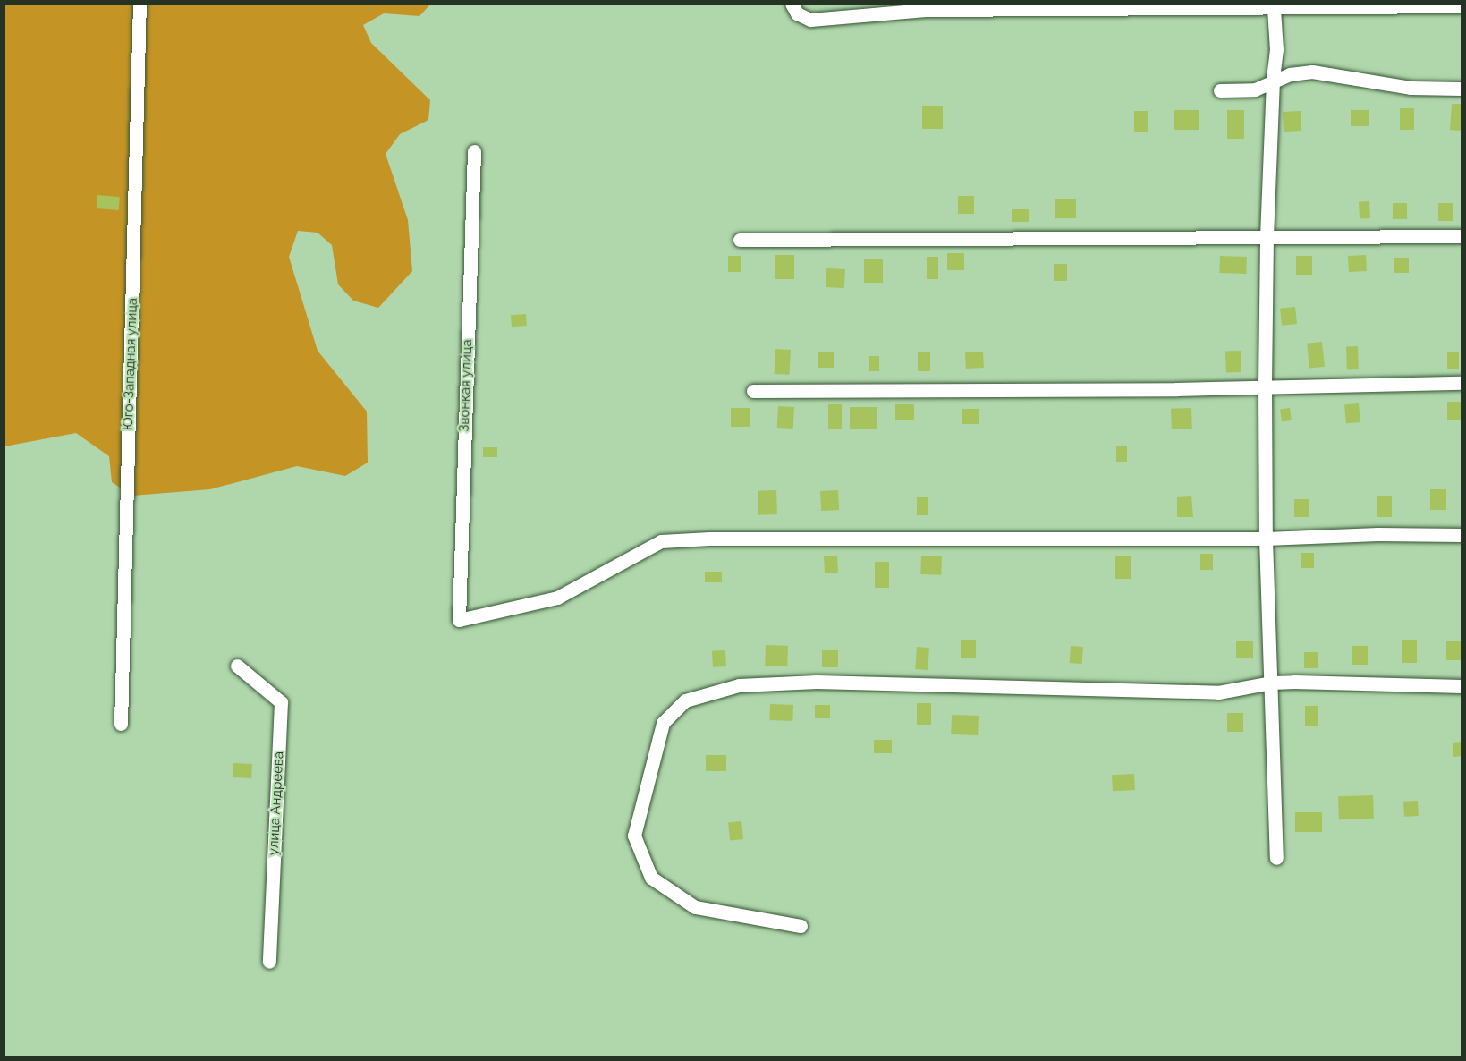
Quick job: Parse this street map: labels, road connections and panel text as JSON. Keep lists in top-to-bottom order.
{
  "streets": {
    "street": ["Юго-Западная улица", "Звонкая улица", "улица Андреева"]
  }
}
